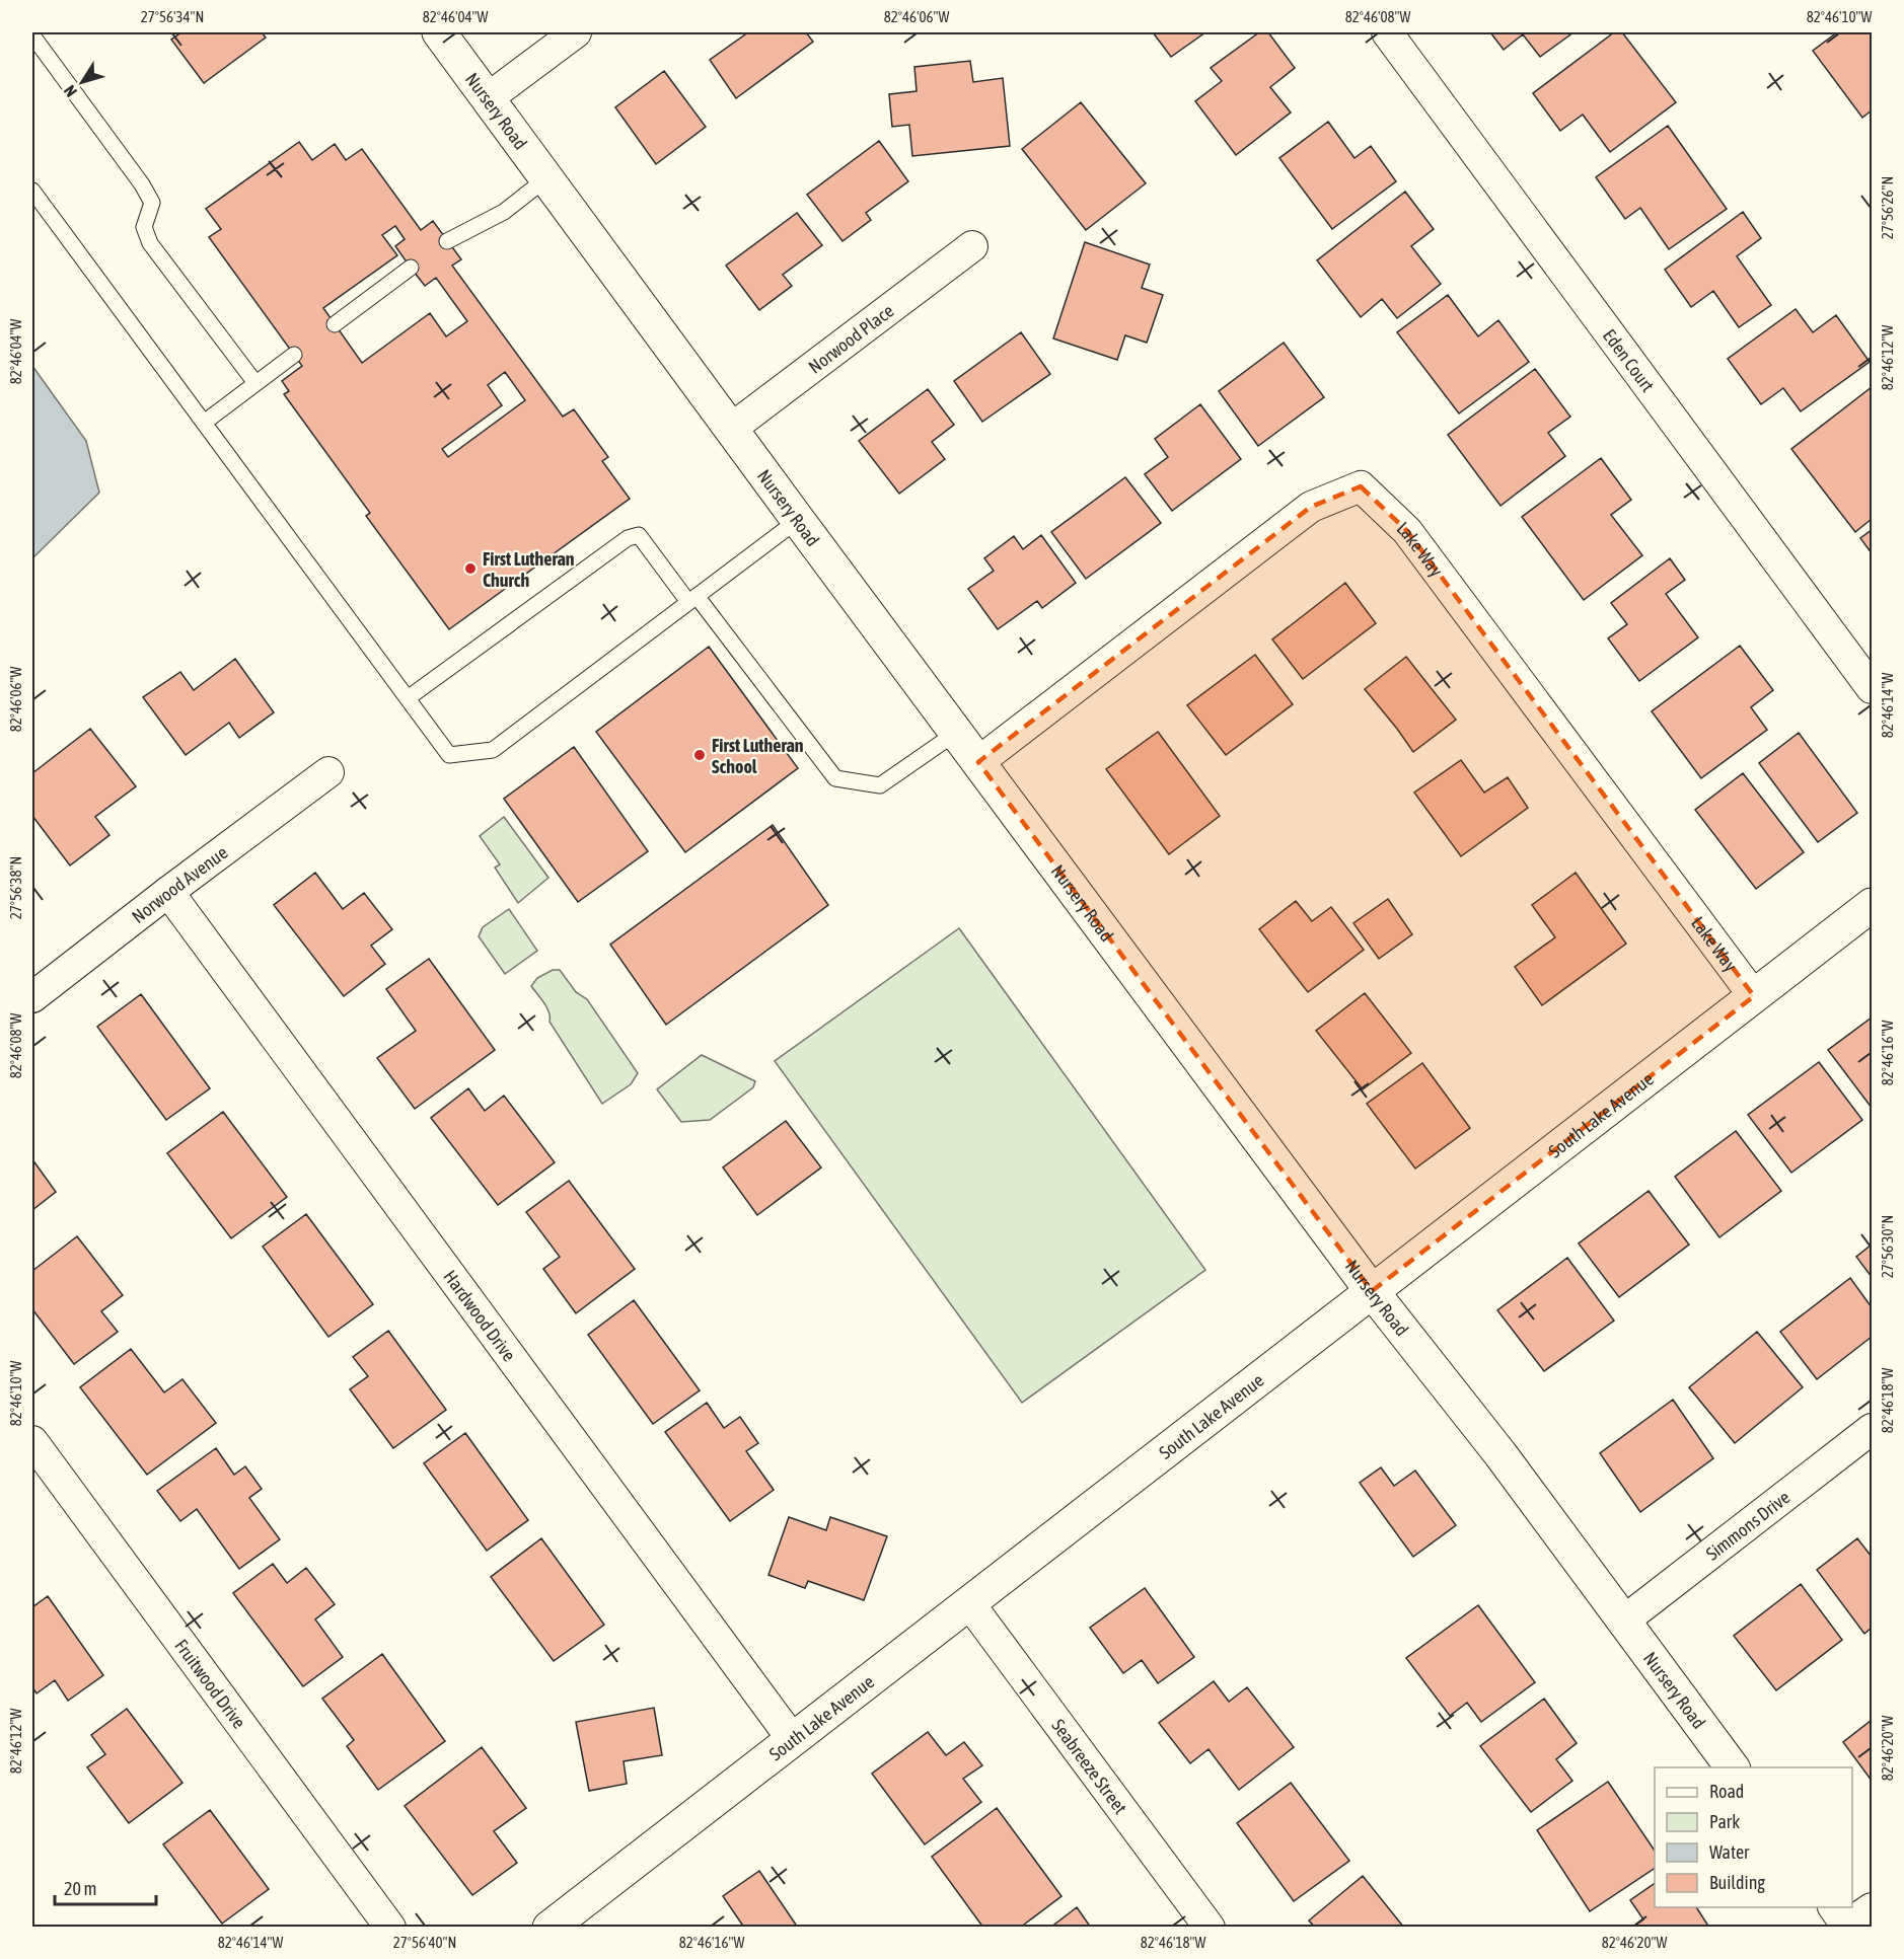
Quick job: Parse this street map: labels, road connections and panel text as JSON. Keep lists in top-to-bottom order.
{
  "streets": {
    "street": [
      "Nursery Road",
      "Norwood Place",
      "Eden Court",
      "Lake Way",
      "Norwood Avenue",
      "South Lake Avenue",
      "Hardwood Drive",
      "Simmons Drive",
      "Fruitwood Drive",
      "Seabreeze Street"
    ]
  },
  "crossings": [
    ["Nursery Road", "Norwood Place"],
    ["Nursery Road", "Lake Way"],
    ["Nursery Road", "South Lake Avenue"],
    ["Nursery Road", "Simmons Drive"],
    ["Lake Way", "South Lake Avenue"],
    ["Norwood Avenue", "Hardwood Drive"],
    ["South Lake Avenue", "Hardwood Drive"],
    ["South Lake Avenue", "Seabreeze Street"]
  ],
  "places": ["First Lutheran Church", "First Lutheran School"],
  "legend": [
    "Road",
    "Park",
    "Water",
    "Building"
  ],
  "scale_bar": "20 m",
  "north": "bottom left",
  "coordinates": [
    "27°56'34\"N",
    "82°46'04\"W",
    "82°46'06\"W",
    "82°46'08\"W",
    "82°46'10\"W",
    "27°56'26\"N",
    "82°46'12\"W",
    "82°46'14\"W",
    "27°56'38\"N",
    "82°46'16\"W",
    "27°56'30\"N",
    "82°46'18\"W",
    "82°46'20\"W",
    "27°56'40\"N"
  ]
}
